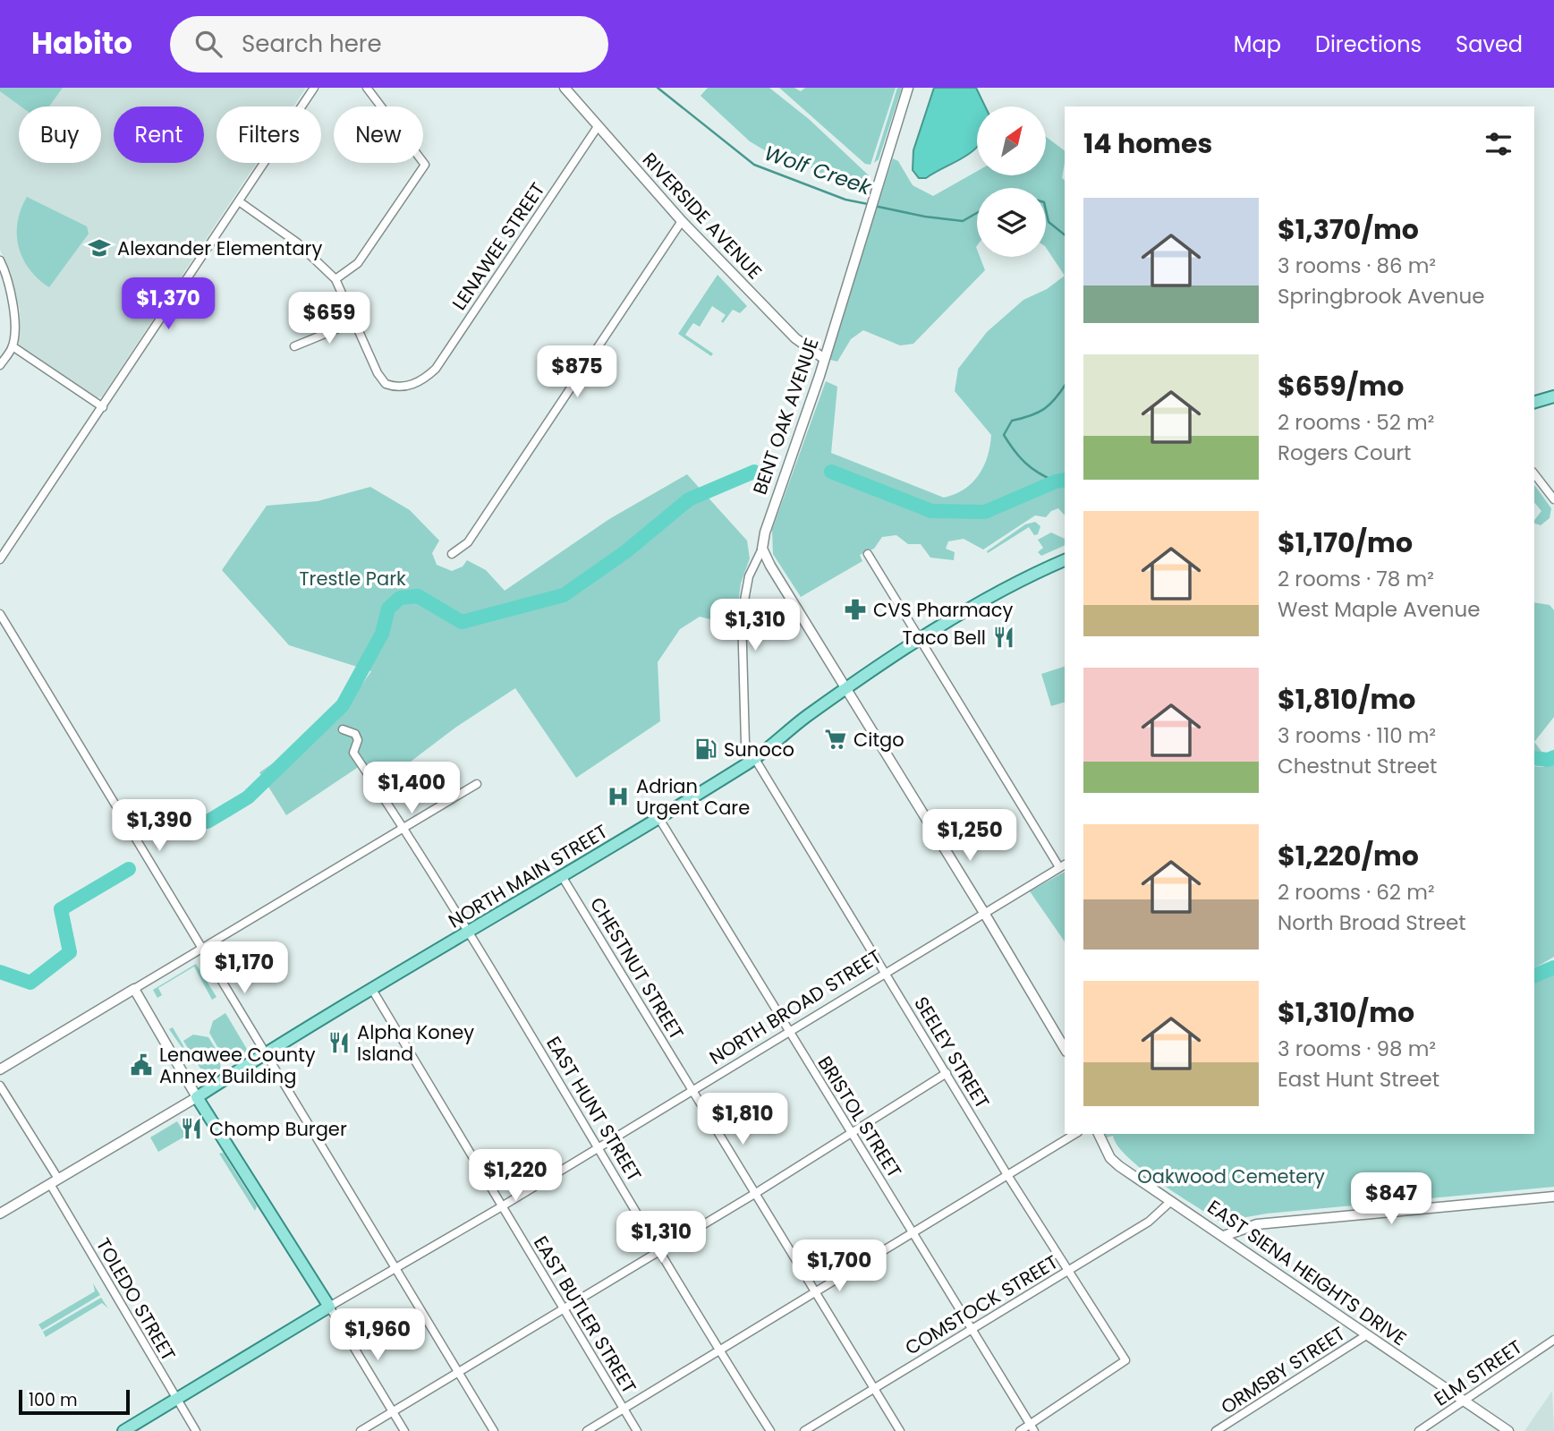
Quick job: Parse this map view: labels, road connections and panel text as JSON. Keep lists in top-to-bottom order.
{
  "streets": {
    "main road": ["NORTH MAIN STREET", "NORTH BROAD STREET"],
    "street": [
      "RIVERSIDE AVENUE",
      "LENAWEE STREET",
      "BENT OAK AVENUE",
      "CHESTNUT STREET",
      "SEELEY STREET",
      "EAST HUNT STREET",
      "BRISTOL STREET",
      "EAST SIENA HEIGHTS DRIVE",
      "TOLEDO STREET",
      "COMSTOCK STREET",
      "EAST BUTLER STREET",
      "ORMSBY STREET",
      "ELM STREET"
    ]
  },
  "crossings": [
    ["RIVERSIDE AVENUE", "LENAWEE STREET"],
    ["RIVERSIDE AVENUE", "BENT OAK AVENUE"],
    ["BENT OAK AVENUE", "NORTH MAIN STREET"],
    ["BENT OAK AVENUE", "SEELEY STREET"],
    ["NORTH MAIN STREET", "CHESTNUT STREET"],
    ["NORTH MAIN STREET", "SEELEY STREET"],
    ["NORTH MAIN STREET", "EAST HUNT STREET"],
    ["NORTH MAIN STREET", "BRISTOL STREET"],
    ["NORTH MAIN STREET", "TOLEDO STREET"],
    ["NORTH MAIN STREET", "EAST BUTLER STREET"],
    ["CHESTNUT STREET", "NORTH BROAD STREET"],
    ["CHESTNUT STREET", "COMSTOCK STREET"],
    ["NORTH BROAD STREET", "SEELEY STREET"],
    ["NORTH BROAD STREET", "EAST HUNT STREET"],
    ["NORTH BROAD STREET", "BRISTOL STREET"],
    ["NORTH BROAD STREET", "TOLEDO STREET"],
    ["NORTH BROAD STREET", "EAST BUTLER STREET"],
    ["SEELEY STREET", "BRISTOL STREET"],
    ["SEELEY STREET", "COMSTOCK STREET"],
    ["BRISTOL STREET", "COMSTOCK STREET"],
    ["EAST SIENA HEIGHTS DRIVE", "COMSTOCK STREET"],
    ["EAST SIENA HEIGHTS DRIVE", "ORMSBY STREET"],
    ["EAST SIENA HEIGHTS DRIVE", "ELM STREET"]
  ],
  "water": ["Wolf Creek"],
  "parks": ["Trestle Park", "Oakwood Cemetery"],
  "places": {
    "school or university": ["Alexander Elementary"],
    "pharmacy": ["CVS Pharmacy"],
    "restaurant": ["Taco Bell", "Alpha Koney Island", "Chomp Burger"],
    "supermarket": ["Citgo"],
    "fuel station": ["Sunoco"],
    "hospital": ["Adrian Urgent Care"],
    "public building": ["Lenawee County Annex Building"]
  },
  "scale_bar": "100 m",
  "north": "top right",
  "page": {
    "header": "Habito",
    "search": "Search here",
    "nav": ["Map", "Directions", "Saved"],
    "chip": [
      "Buy",
      "Rent",
      "Filters",
      "New"
    ],
    "heading": "14 homes",
    "list": [
      {
        "name": "$1,370/mo",
        "note": "3 rooms · 86 m² · Springbrook Avenue"
      },
      {
        "name": "$659/mo",
        "note": "2 rooms · 52 m² · Rogers Court"
      },
      {
        "name": "$1,170/mo",
        "note": "2 rooms · 78 m² · West Maple Avenue"
      },
      {
        "name": "$1,810/mo",
        "note": "3 rooms · 110 m² · Chestnut Street"
      },
      {
        "name": "$1,220/mo",
        "note": "2 rooms · 62 m² · North Broad Street"
      },
      {
        "name": "$1,310/mo",
        "note": "3 rooms · 98 m² · East Hunt Street"
      }
    ],
    "price": [
      "$1,370",
      "$659",
      "$875",
      "$1,310",
      "$1,400",
      "$1,390",
      "$1,250",
      "$1,170",
      "$1,810",
      "$1,220",
      "$847",
      "$1,310",
      "$1,700",
      "$1,960"
    ],
    "scale": "100 m"
  }
}
